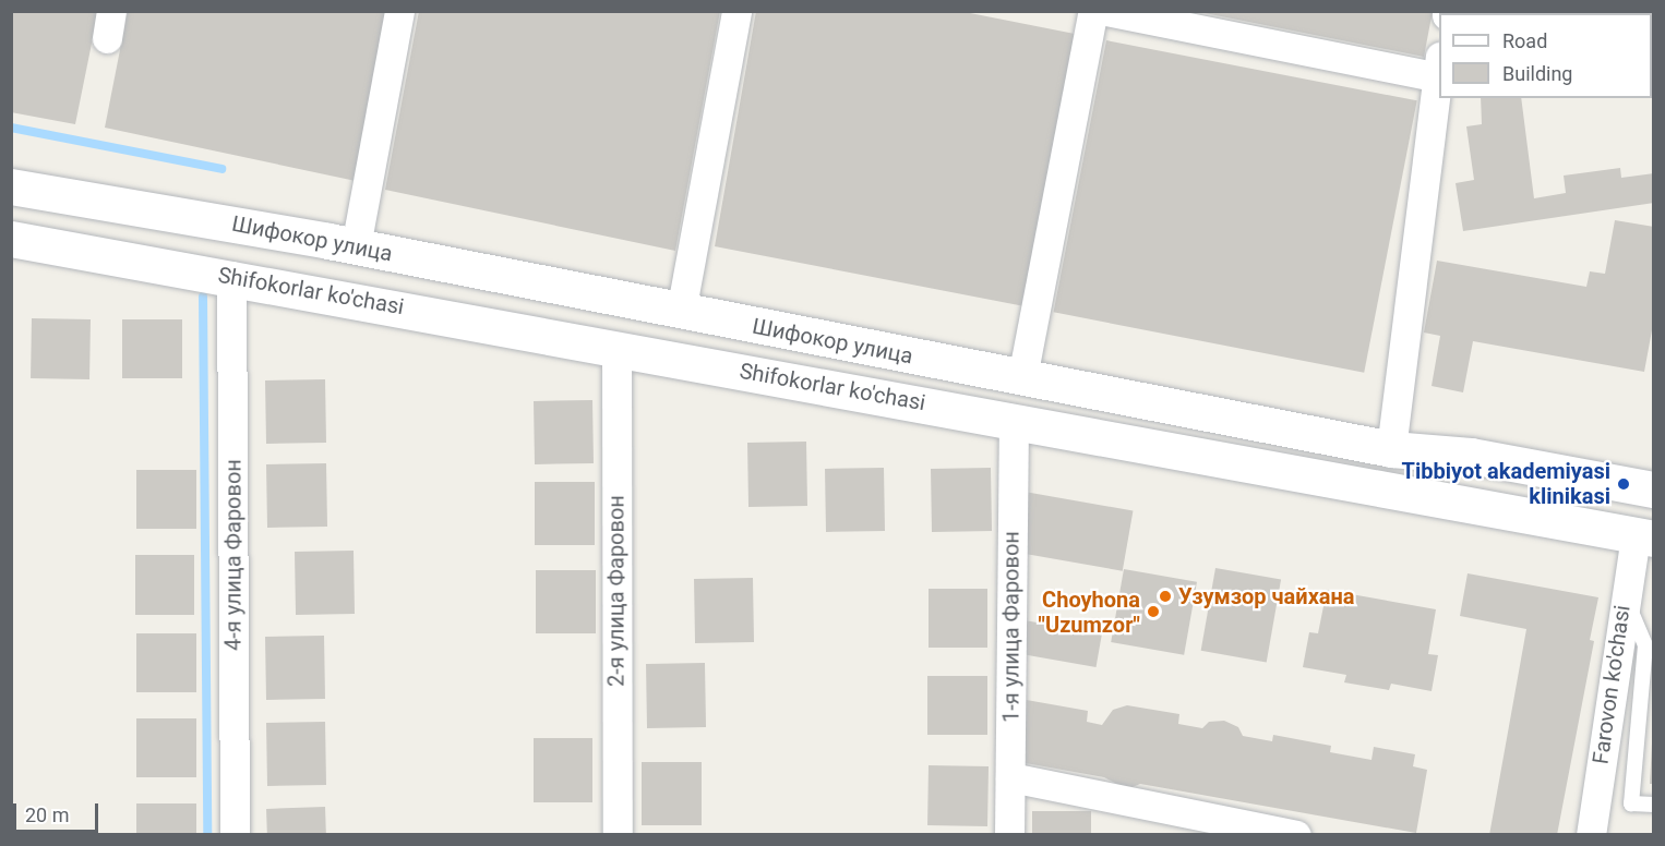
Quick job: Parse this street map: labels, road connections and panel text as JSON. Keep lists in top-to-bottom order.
{
  "streets": {
    "main road": ["Шифокор улица", "Shifokorlar ko'chasi"],
    "street": [
      "4-я улица Фаровон",
      "2-я улица Фаровон",
      "1-я улица Фаровон",
      "Farovon ko'chasi"
    ]
  },
  "crossings": [
    ["Shifokorlar ko'chasi", "4-я улица Фаровон"],
    ["Shifokorlar ko'chasi", "2-я улица Фаровон"],
    ["Shifokorlar ko'chasi", "1-я улица Фаровон"],
    ["Shifokorlar ko'chasi", "Farovon ko'chasi"]
  ],
  "places": ["Tibbiyot akademiyasi klinikasi", "Узумзор чайхана", "Choyhona \"Uzumzor\""],
  "legend": ["Road", "Building"],
  "scale_bar": "20 m"
}
